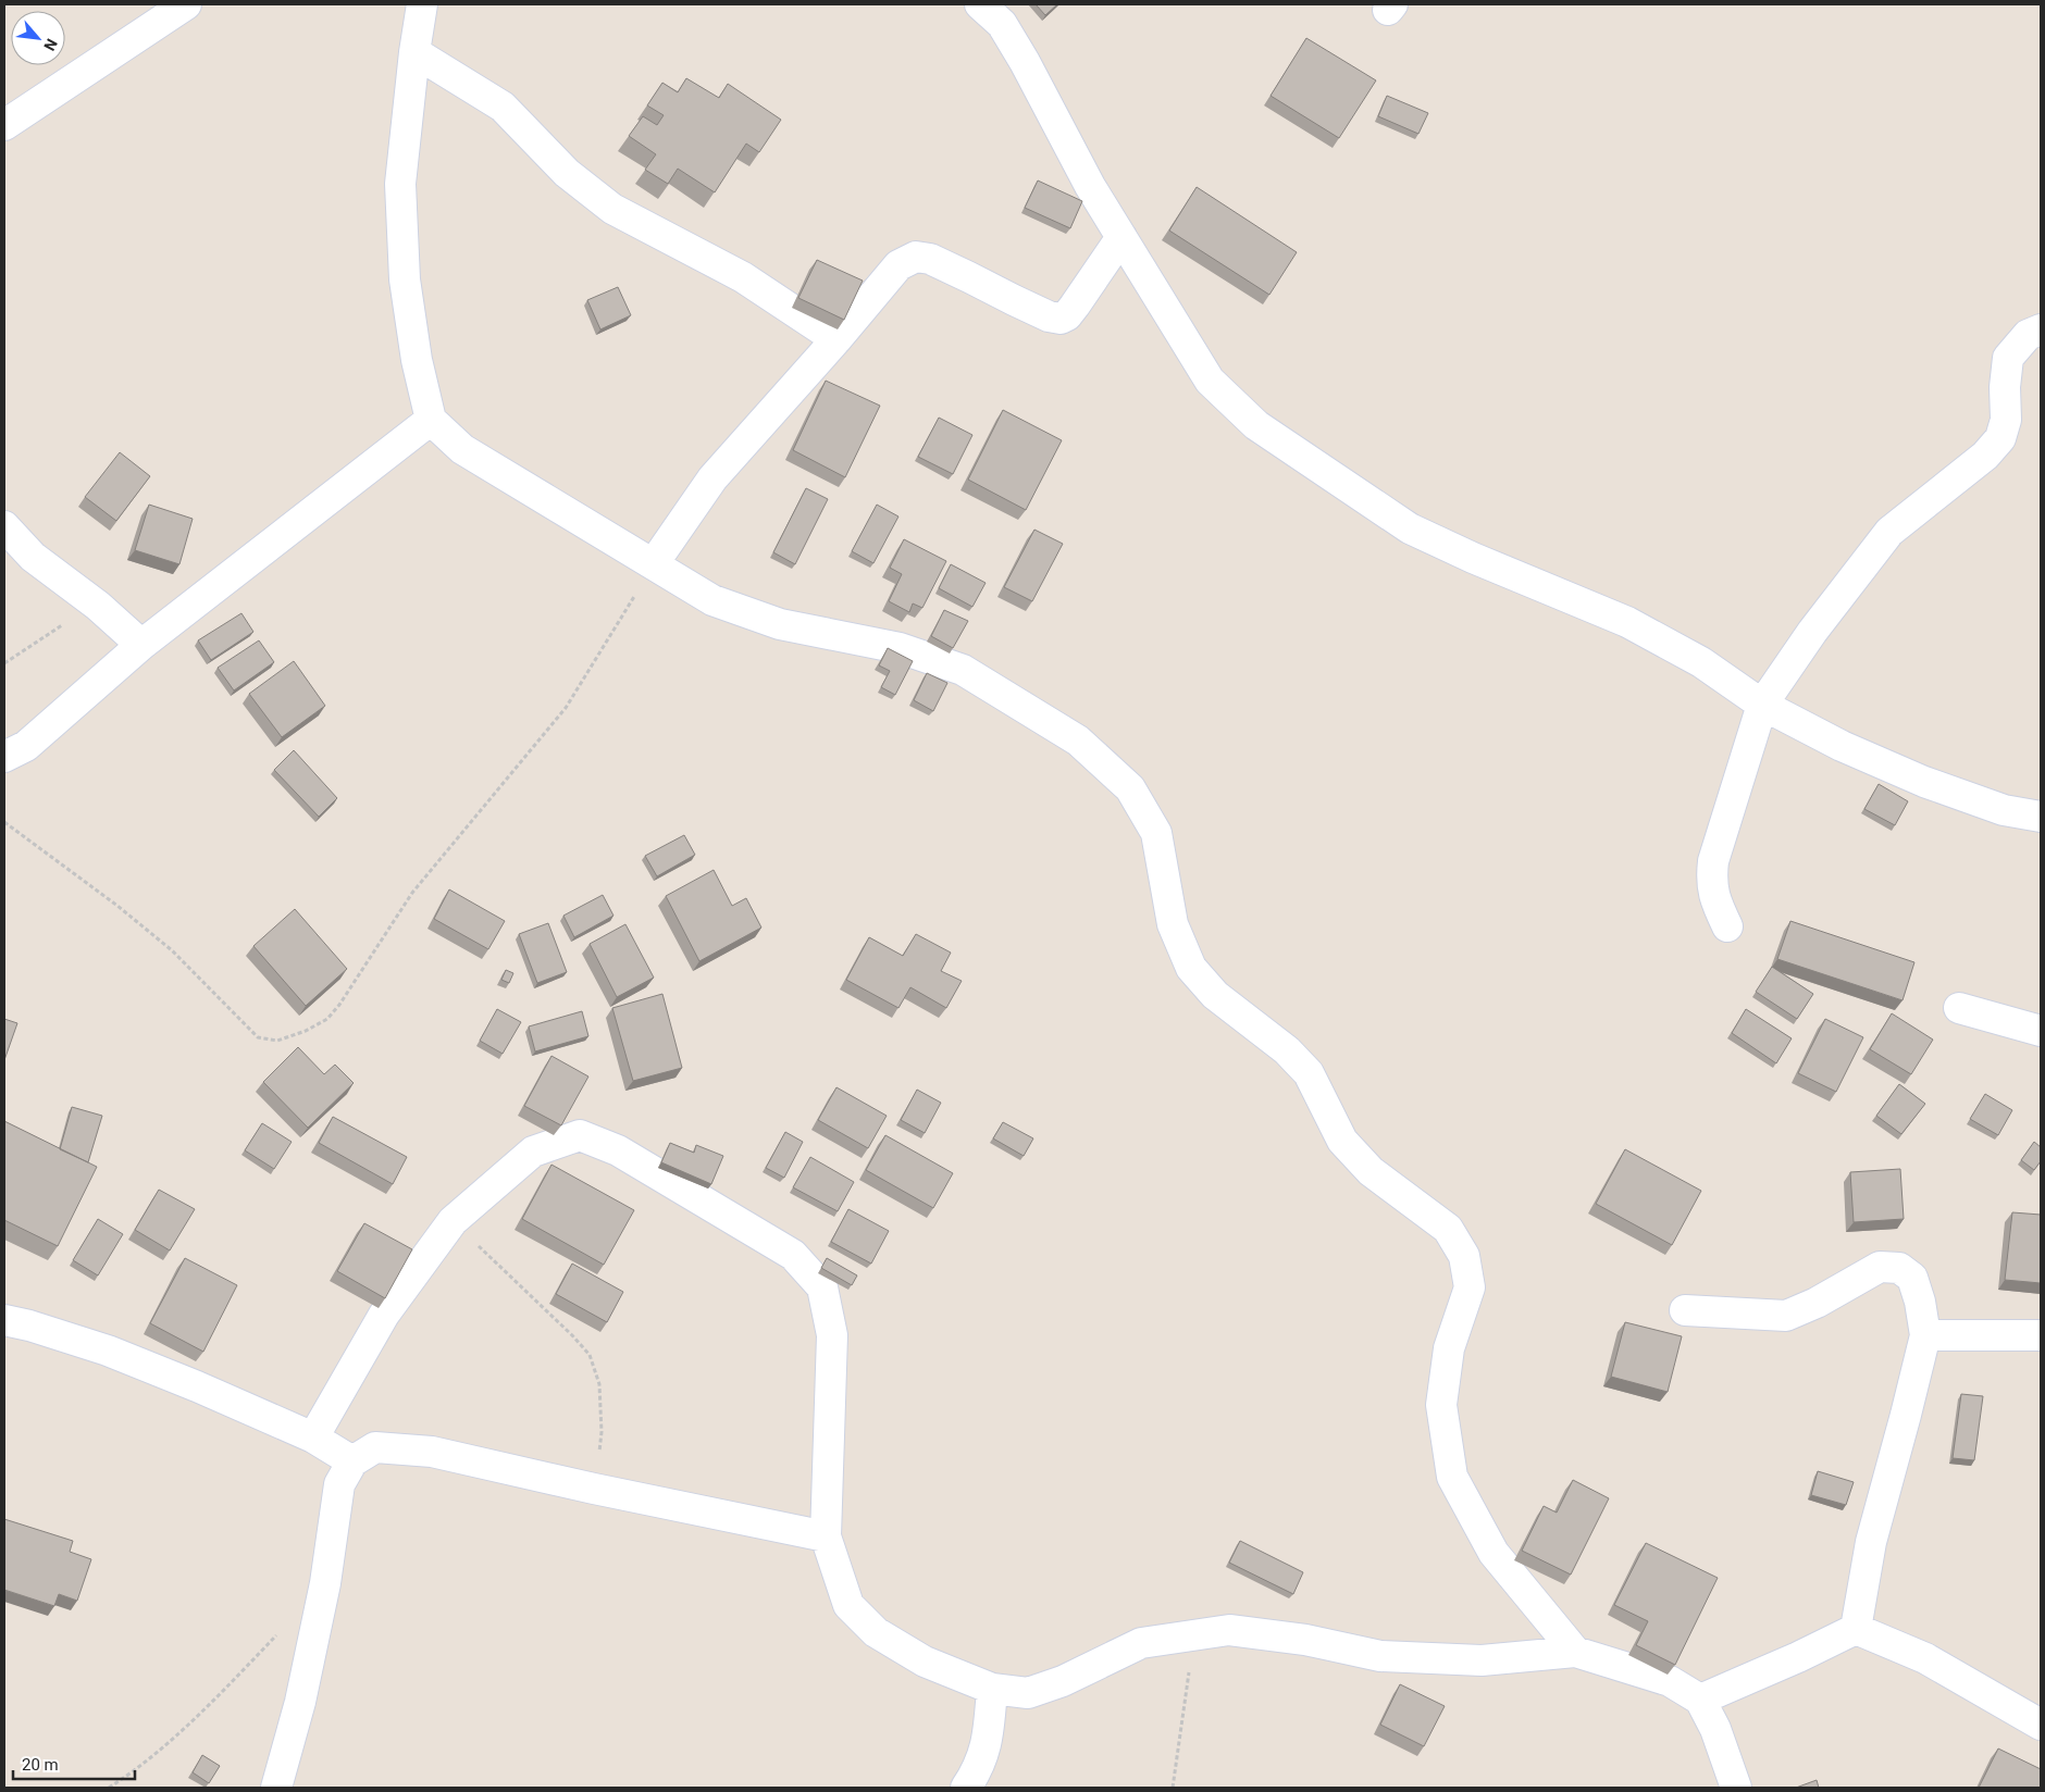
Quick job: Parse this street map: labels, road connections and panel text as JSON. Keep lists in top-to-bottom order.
{
  "scale_bar": "20 m",
  "north": "bottom right"
}
